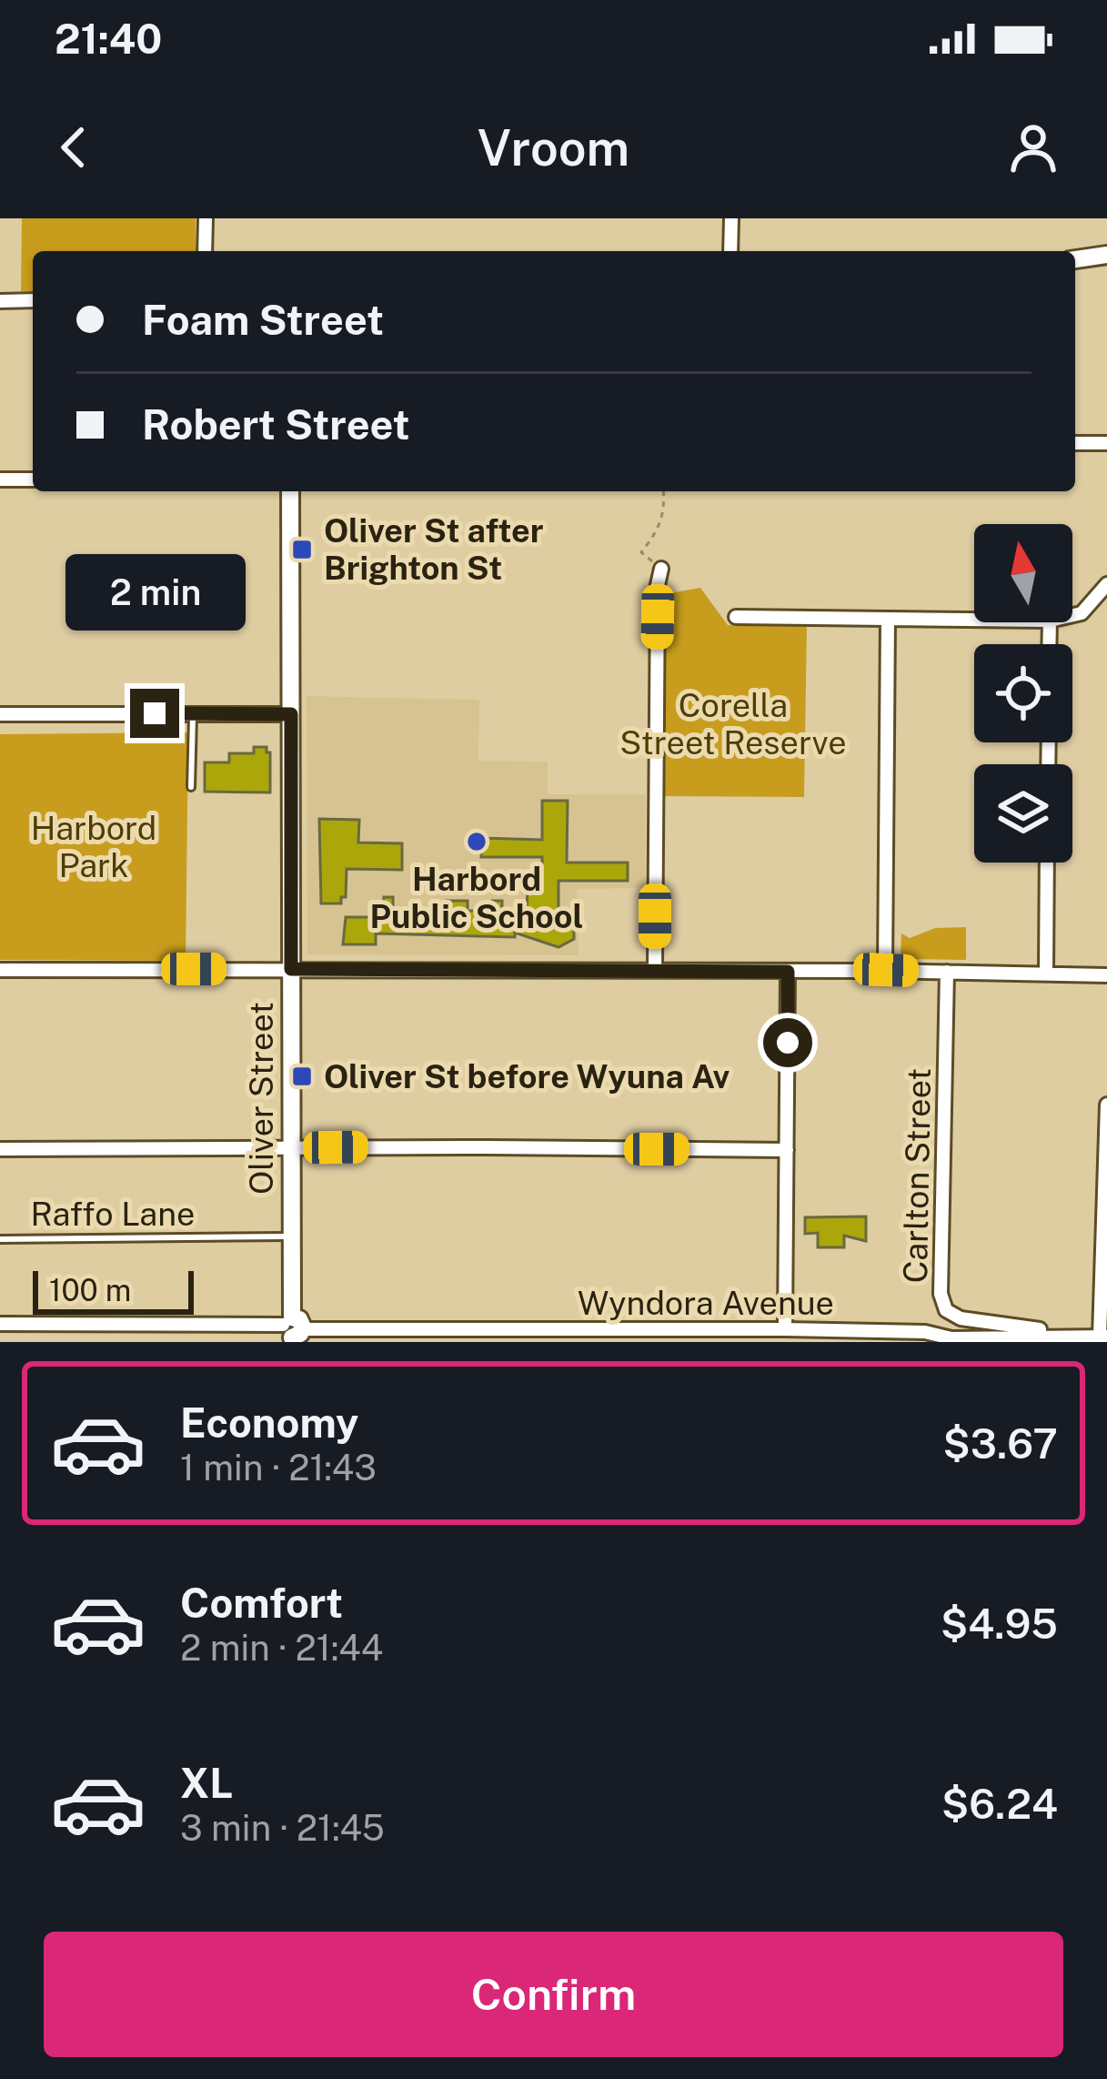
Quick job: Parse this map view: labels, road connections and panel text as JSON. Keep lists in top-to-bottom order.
{
  "streets": {
    "main road": ["Oliver Street"],
    "street": ["Carlton Street", "Wyndora Avenue"],
    "lane": ["Raffo Lane"]
  },
  "crossings": [
    ["Oliver Street", "Raffo Lane"],
    ["Oliver Street", "Wyndora Avenue"],
    ["Carlton Street", "Wyndora Avenue"]
  ],
  "parks": ["Corella Street Reserve", "Harbord Park"],
  "places": {
    "transit": ["Oliver St after Brighton St", "Oliver St before Wyuna Av"],
    "other": ["Harbord Public School"]
  },
  "scale_bar": "100 m",
  "north": "top",
  "page": {
    "status": "21:40",
    "header": "Vroom",
    "banner": ["Foam Street", "Robert Street"],
    "bubble": "2 min",
    "scale": "100 m",
    "list": [
      {
        "name": "Economy",
        "note": "1 min · 21:43",
        "value": "$3.67"
      },
      {
        "name": "Comfort",
        "note": "2 min · 21:44",
        "value": "$4.95"
      },
      {
        "name": "XL",
        "note": "3 min · 21:45",
        "value": "$6.24"
      }
    ],
    "buttons": "Confirm"
  }
}
